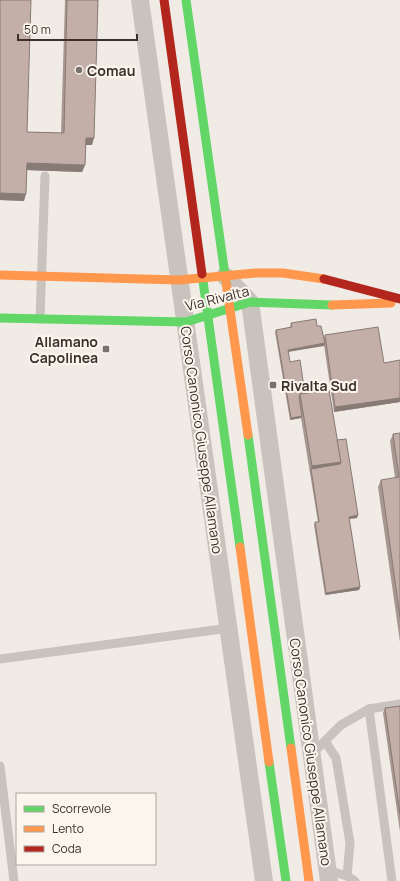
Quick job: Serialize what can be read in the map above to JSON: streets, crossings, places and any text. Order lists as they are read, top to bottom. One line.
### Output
{"streets":{"main road":["Via Rivalta","Corso Canonico Giuseppe Allamano"]},"crossings":[["Via Rivalta","Corso Canonico Giuseppe Allamano"]],"places":{"other":["Comau"],"transit":["Allamano Capolinea","Rivalta Sud"]},"legend":["Scorrevole","Lento","Coda"],"scale_bar":"50 m"}
